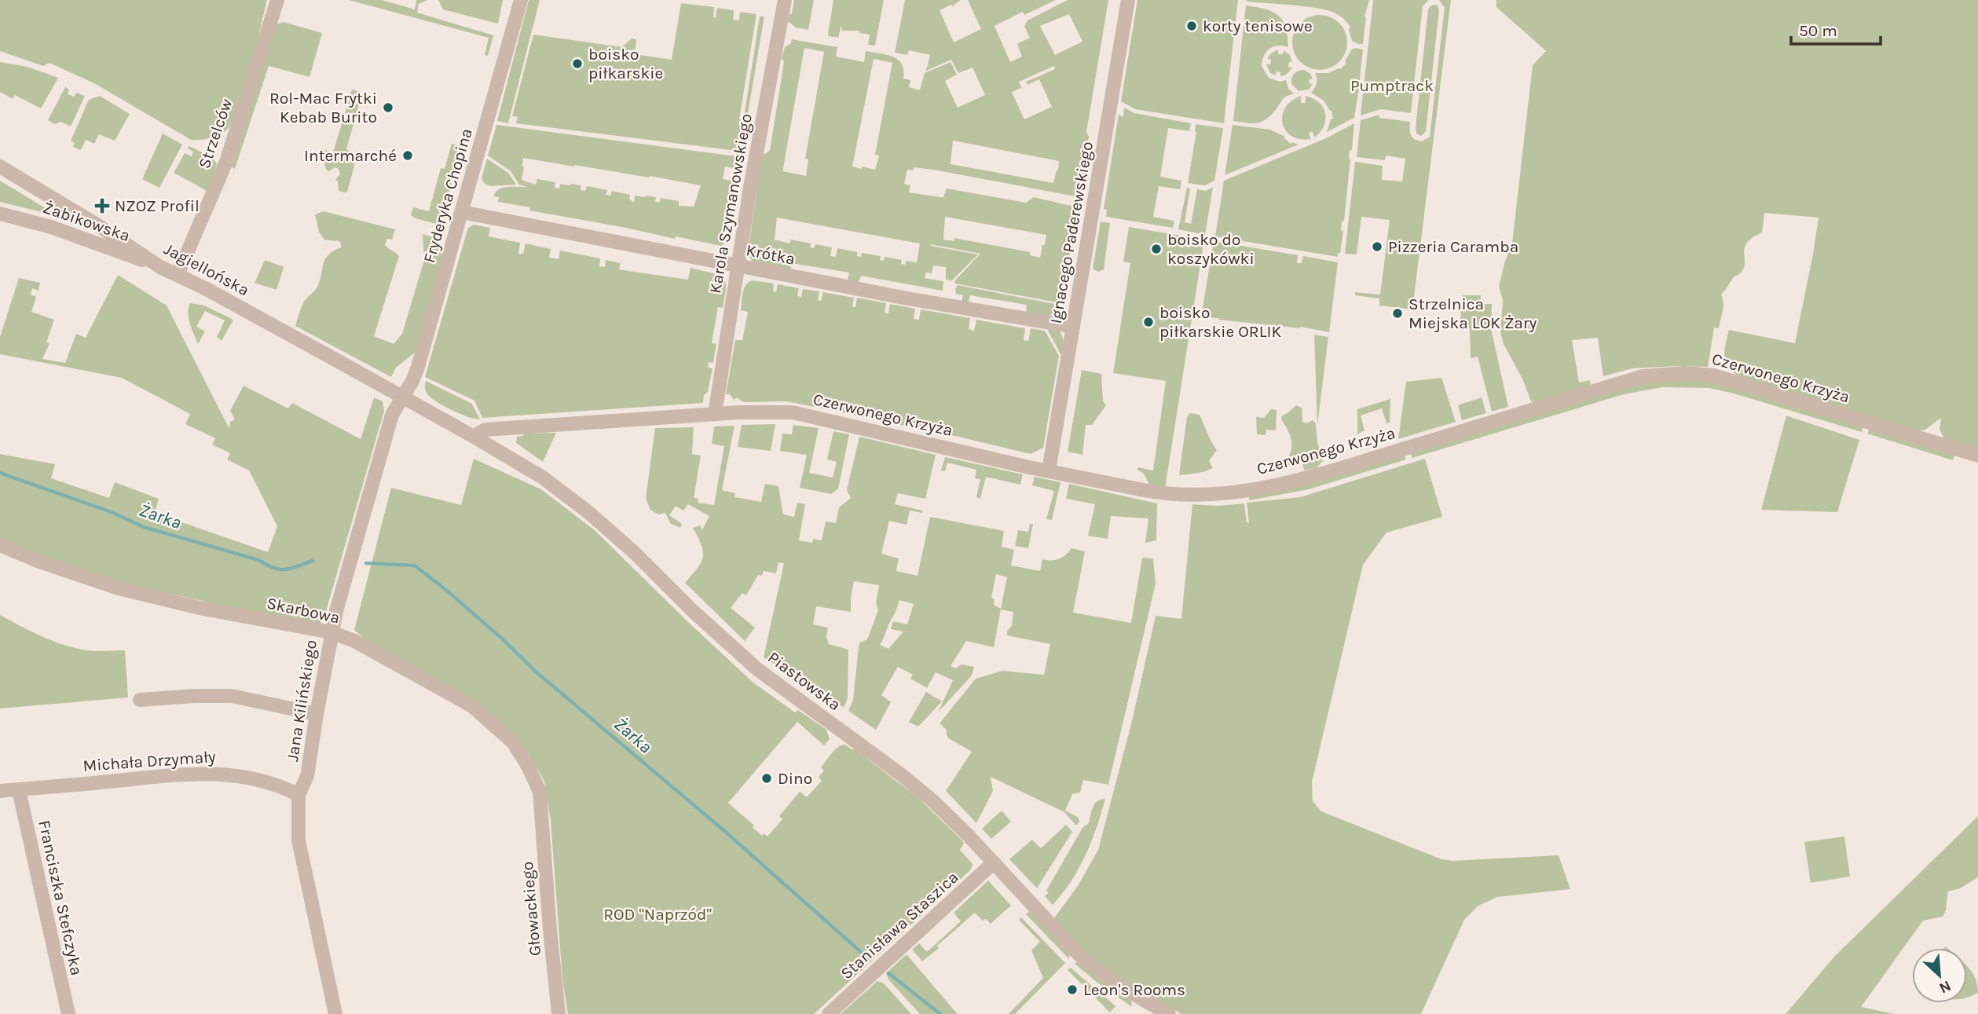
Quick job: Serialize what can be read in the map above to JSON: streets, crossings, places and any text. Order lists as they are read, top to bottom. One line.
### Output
{"streets":{"street":["Strzelców","Fryderyka Chopina","Karola Szymanowskiego","Żabikowska","Ignacego Paderewskiego","Krótka","Jagiellońska","Czerwonego Krzyża","Skarbowa","Piastowska","Jana Kilińskiego","Michała Drzymały","Franciszka Stefczyka","Głowackiego","Stanisława Staszica"]},"crossings":[["Strzelców","Jagiellońska"],["Fryderyka Chopina","Krótka"],["Fryderyka Chopina","Jagiellońska"],["Fryderyka Chopina","Piastowska"],["Fryderyka Chopina","Jana Kilińskiego"],["Karola Szymanowskiego","Krótka"],["Karola Szymanowskiego","Czerwonego Krzyża"],["Żabikowska","Jagiellońska"],["Ignacego Paderewskiego","Krótka"],["Ignacego Paderewskiego","Czerwonego Krzyża"],["Jagiellońska","Piastowska"],["Jagiellońska","Jana Kilińskiego"],["Czerwonego Krzyża","Piastowska"],["Skarbowa","Jana Kilińskiego"],["Skarbowa","Głowackiego"],["Piastowska","Jana Kilińskiego"],["Piastowska","Stanisława Staszica"],["Jana Kilińskiego","Michała Drzymały"],["Michała Drzymały","Franciszka Stefczyka"]],"water":["Żarka"],"parks":["Pumptrack","ROD \"Naprzód\""],"places":{"other":["korty tenisowe","boisko piłkarskie","Rol-Mac Frytki Kebab Burito","Intermarché","Pizzeria Caramba","boisko do koszykówki","Strzelnica Miejska LOK Żary","boisko piłkarskie ORLIK","Dino","Leon's Rooms"],"health":["NZOZ Profil"]},"scale_bar":"50 m","north":"bottom right"}
